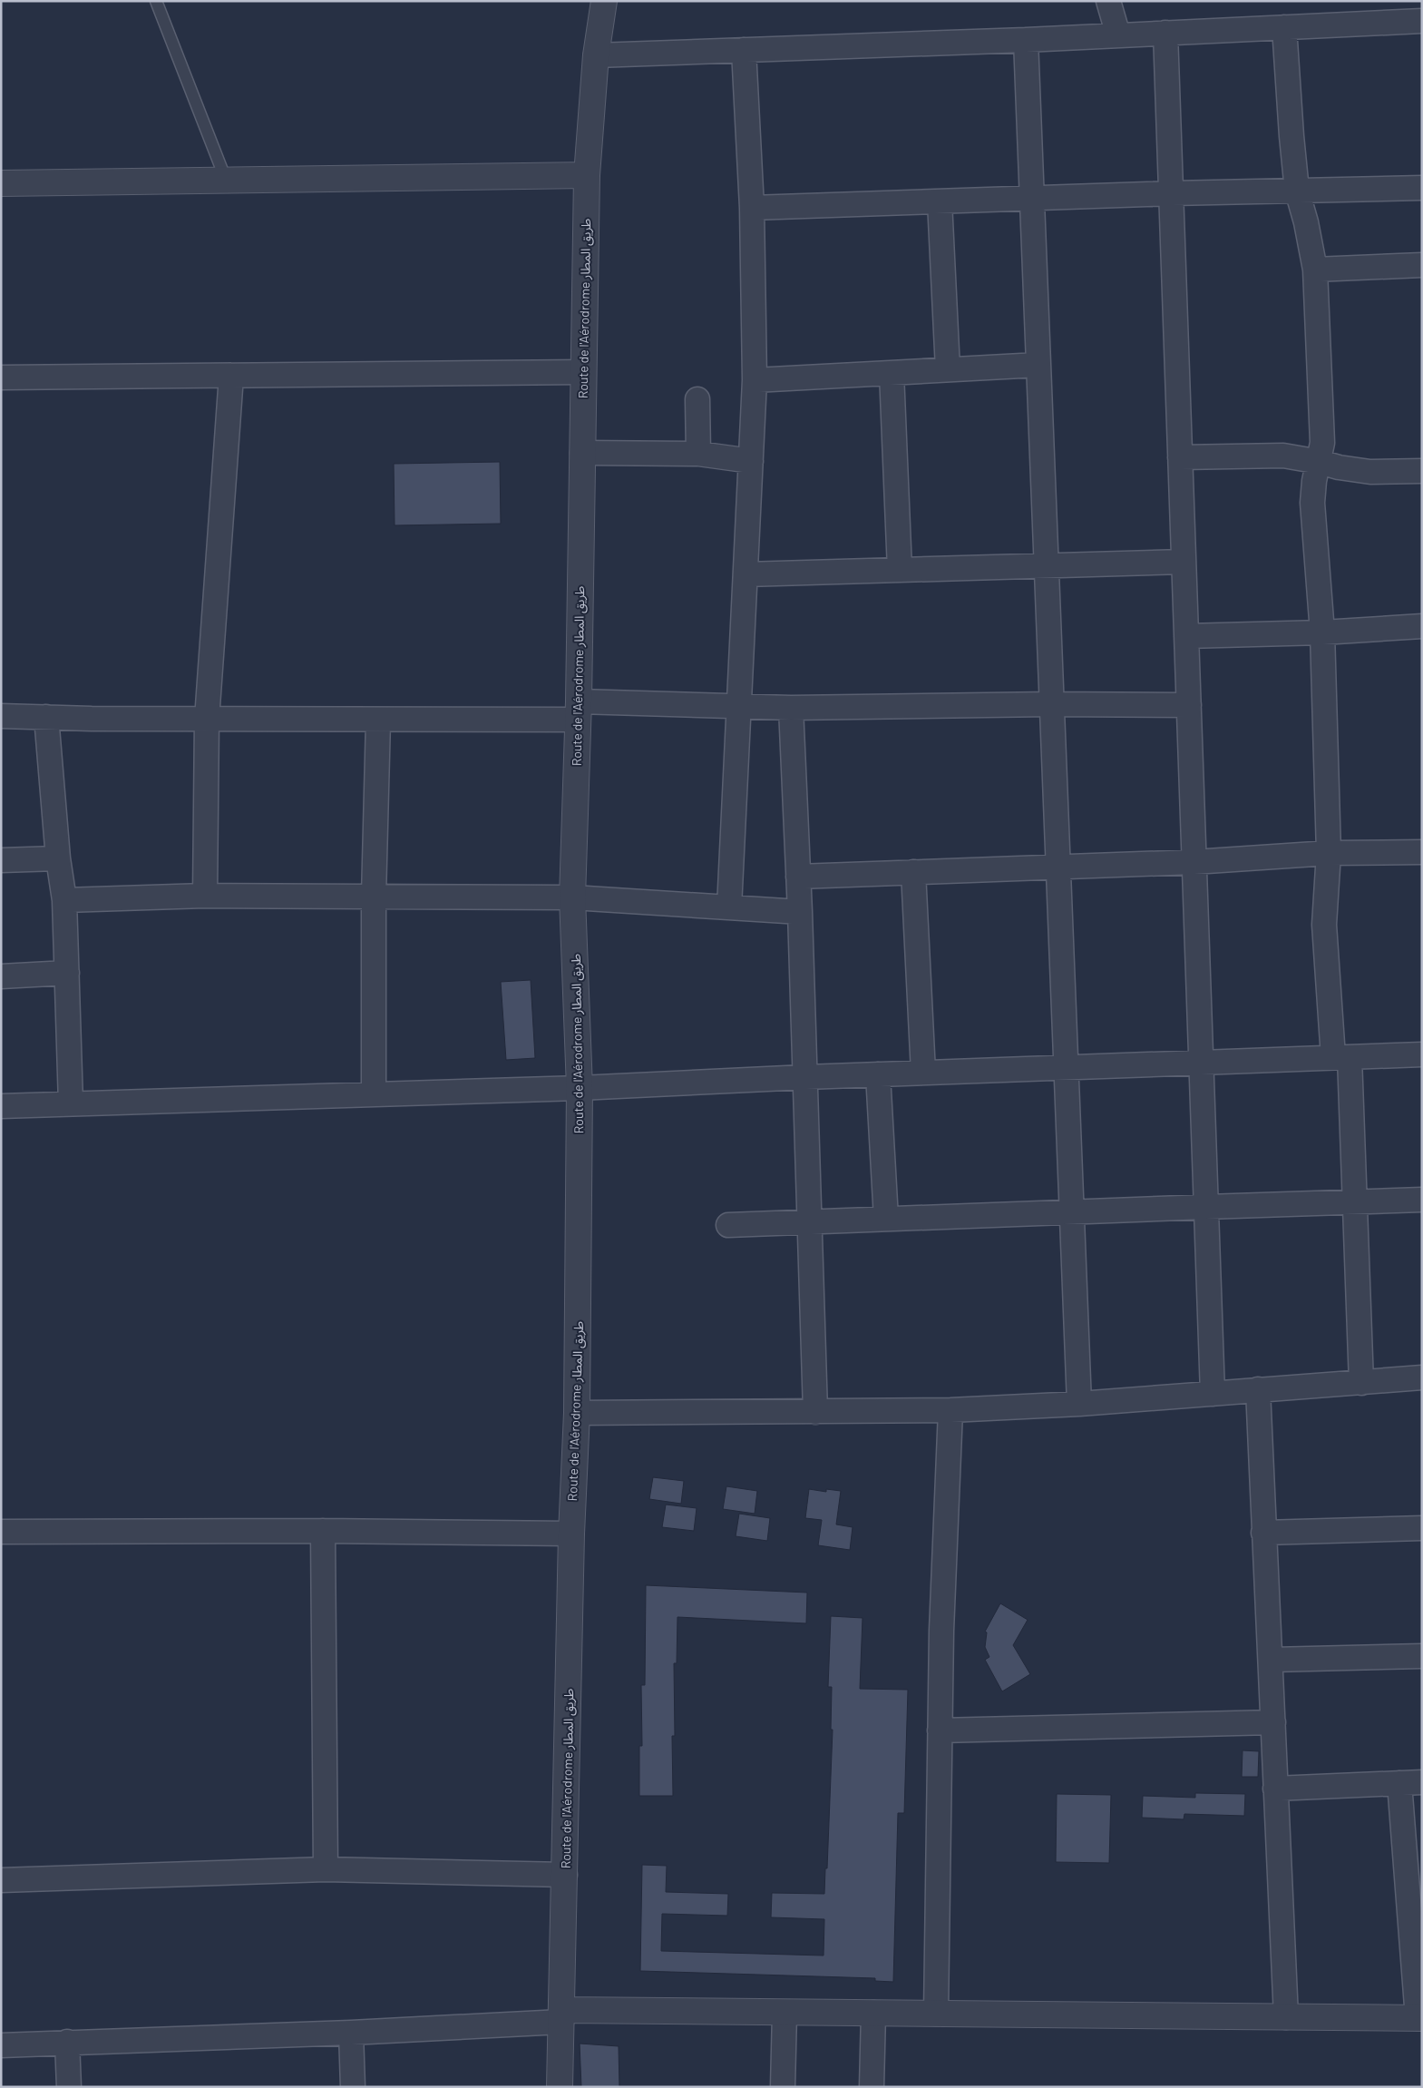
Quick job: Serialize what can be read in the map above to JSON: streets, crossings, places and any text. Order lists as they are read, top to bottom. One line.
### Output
{"streets":{"street":["Route de l'Aérodrome طريق المطار"]}}
